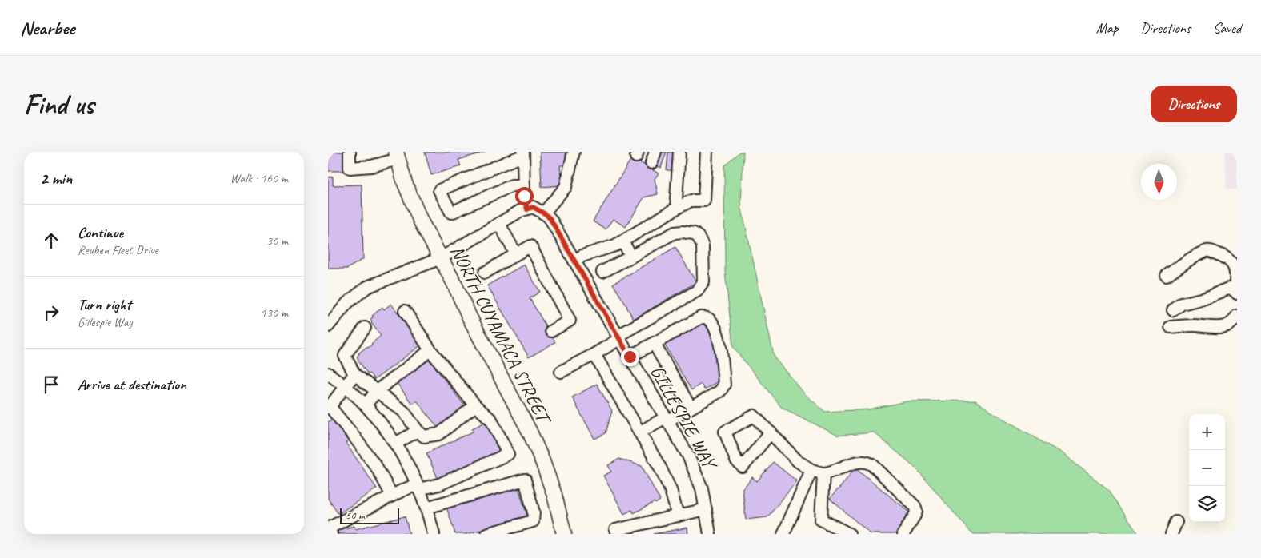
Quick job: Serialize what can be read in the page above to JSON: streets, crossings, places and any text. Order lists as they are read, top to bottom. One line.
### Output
{"streets":{"main road":["NORTH CUYAMACA STREET"],"street":["GILLESPIE WAY"]},"scale_bar":"50 m","north":"bottom","page":{"header":"Nearbee","nav":["Map","Directions","Saved"],"buttons":"Directions","title":"Find us","heading":["2 min","Walk · 160 m"],"list":[["Continue","Reuben Fleet Drive","30 m"],["Turn right","Gillespie Way","130 m"],"Arrive at destination"],"map_buttons":["+","−"],"scale":"50 m"}}
